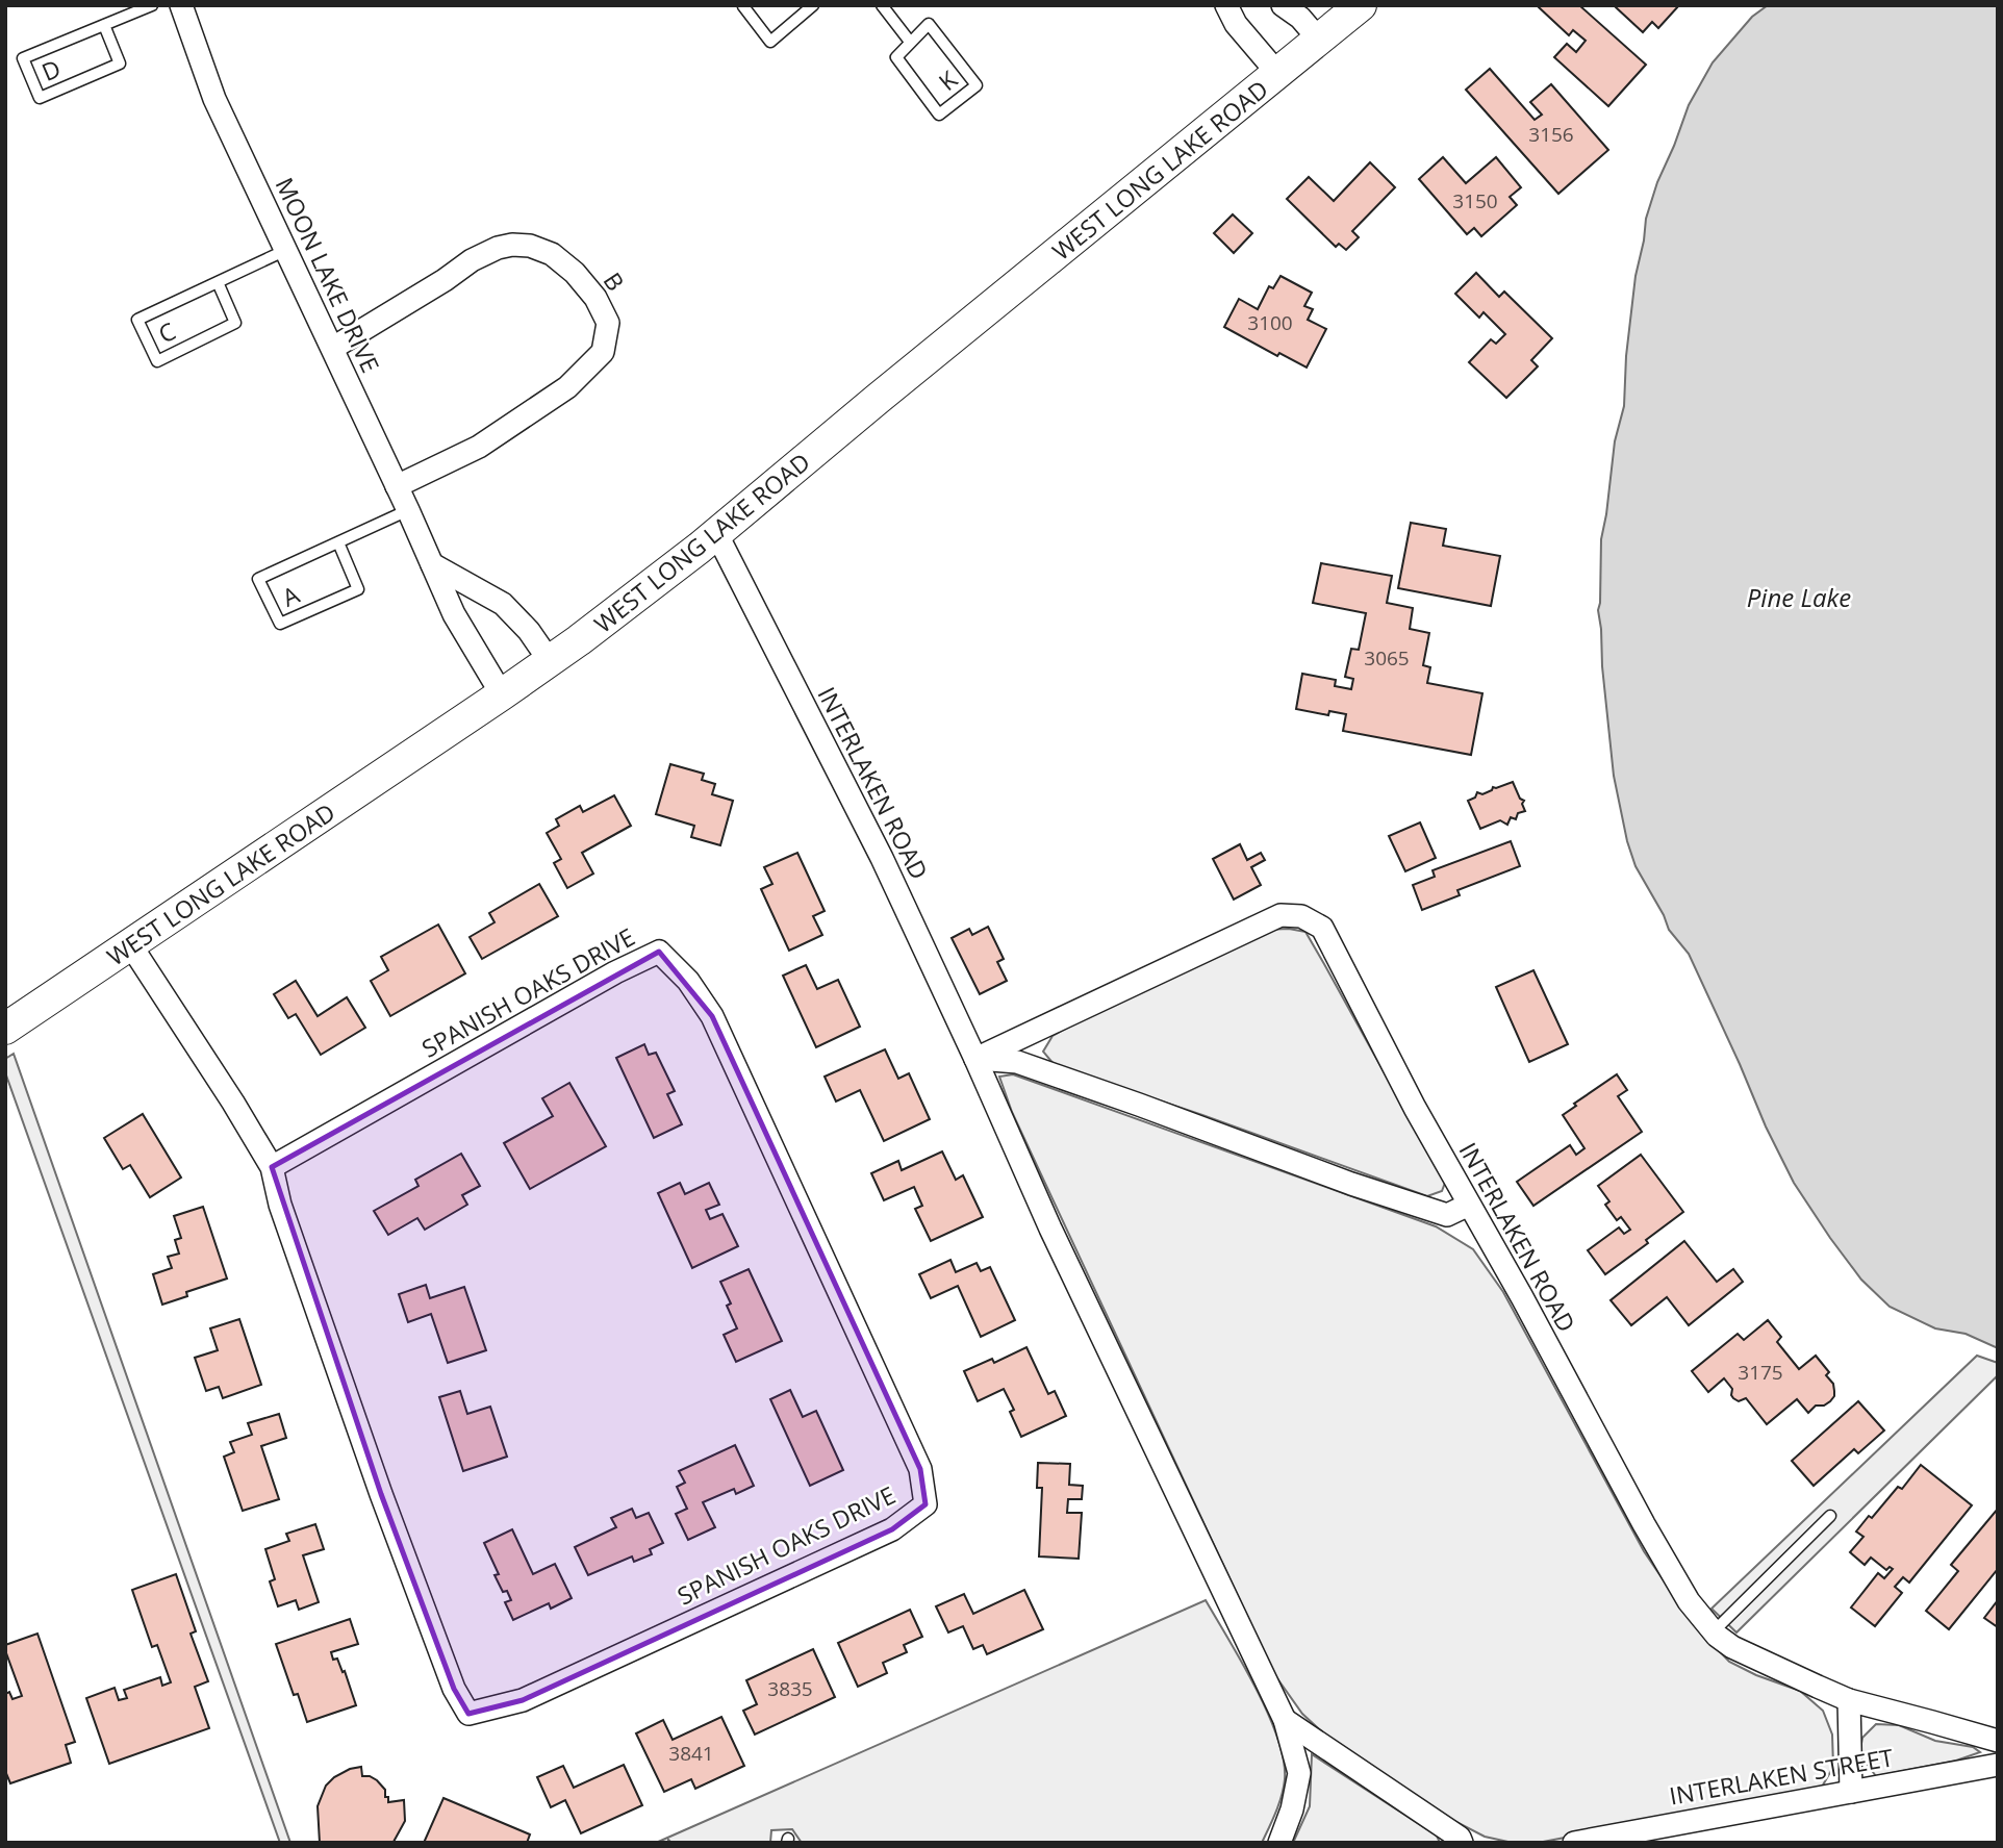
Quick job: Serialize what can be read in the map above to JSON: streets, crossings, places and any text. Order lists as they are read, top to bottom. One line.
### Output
{"streets":{"main road":["WEST LONG LAKE ROAD"],"street":["MOON LAKE DRIVE","B","INTERLAKEN ROAD","SPANISH OAKS DRIVE","INTERLAKEN STREET"],"lane":["D","K","C","A"]},"crossings":[["WEST LONG LAKE ROAD","MOON LAKE DRIVE"],["WEST LONG LAKE ROAD","INTERLAKEN ROAD"],["WEST LONG LAKE ROAD","SPANISH OAKS DRIVE"],["MOON LAKE DRIVE","B"],["MOON LAKE DRIVE","C"],["MOON LAKE DRIVE","A"]],"water":["Pine Lake"],"house_numbers":["3156","3150","3100","3065","3175","3835","3841"]}
